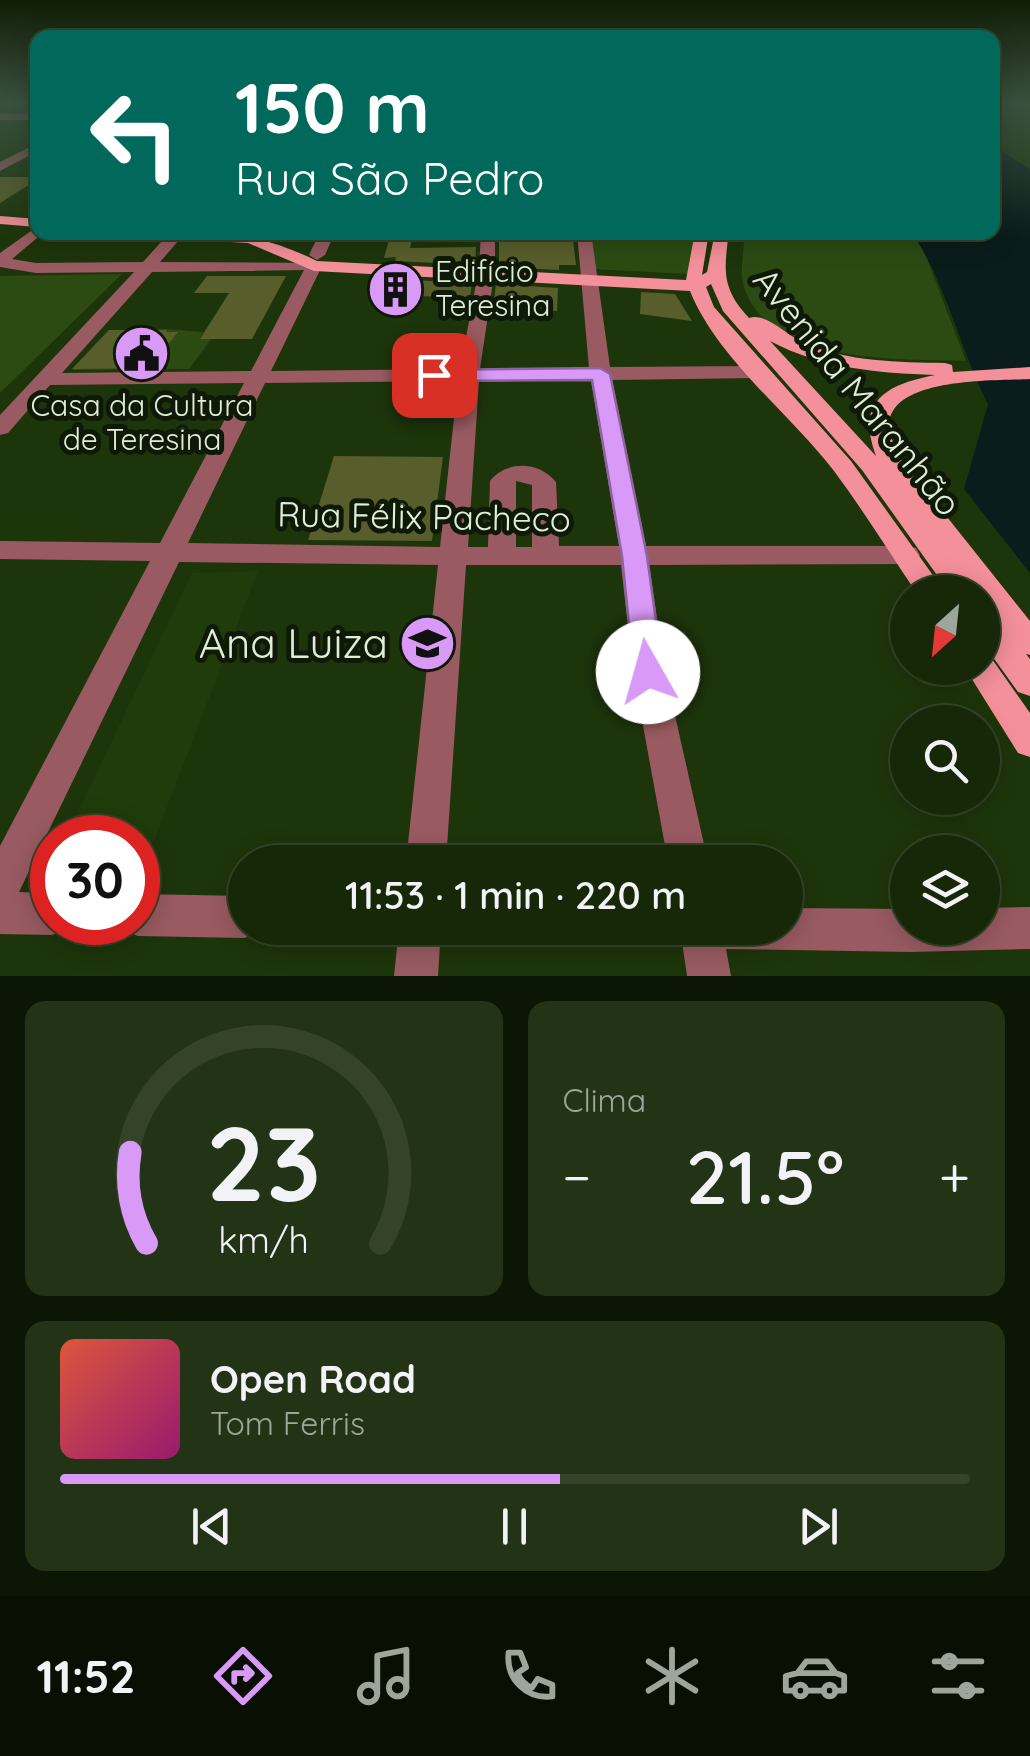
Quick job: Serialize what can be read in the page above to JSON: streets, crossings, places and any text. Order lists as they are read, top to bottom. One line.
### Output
{"streets":{"main road":["Avenida Maranhão"],"street":["Rua Félix Pacheco"]},"crossings":[["Avenida Maranhão","Rua Félix Pacheco"]],"places":{"building":["Edifício Teresina"],"public building":["Casa da Cultura de Teresina"],"school or university":["Ana Luiza"]},"north":"bottom left","page":{"turn":["150 m","Rua São Pedro"],"limit":"30","trip":"11:53 · 1 min · 220 m","tile":"Clima","heat":["−","21.5°","+"],"song":["Open Road","Tom Ferris"],"tabs":"11:52","gauge":["23","km/h"]}}
